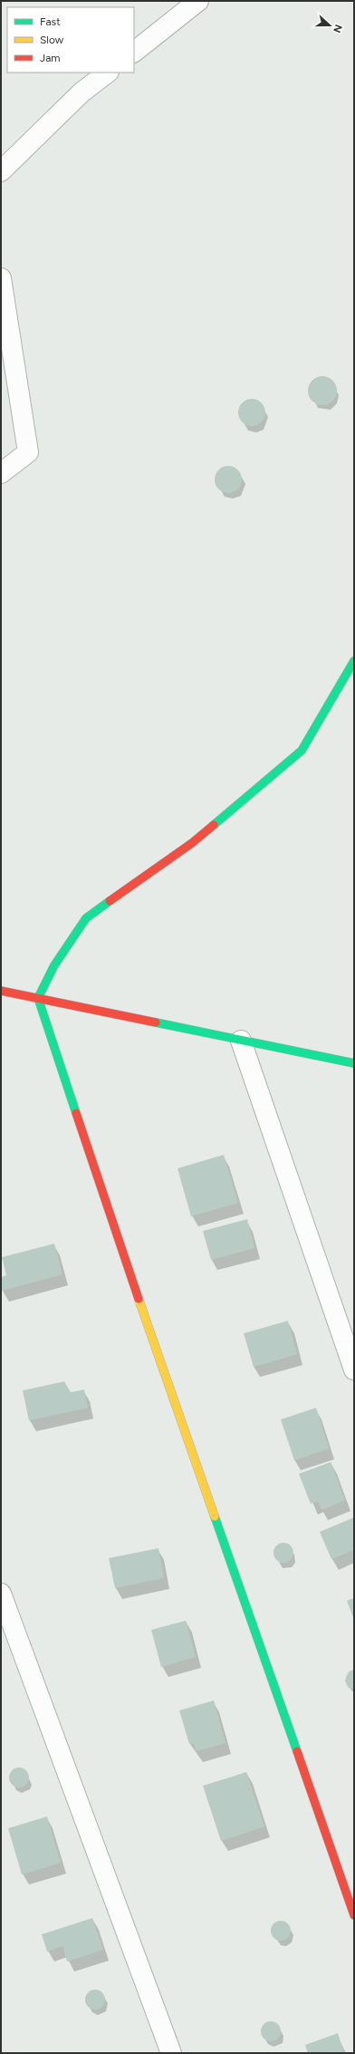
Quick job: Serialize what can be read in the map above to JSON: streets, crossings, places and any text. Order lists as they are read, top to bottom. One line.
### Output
{"legend":["Fast","Slow","Jam"],"north":"right"}
